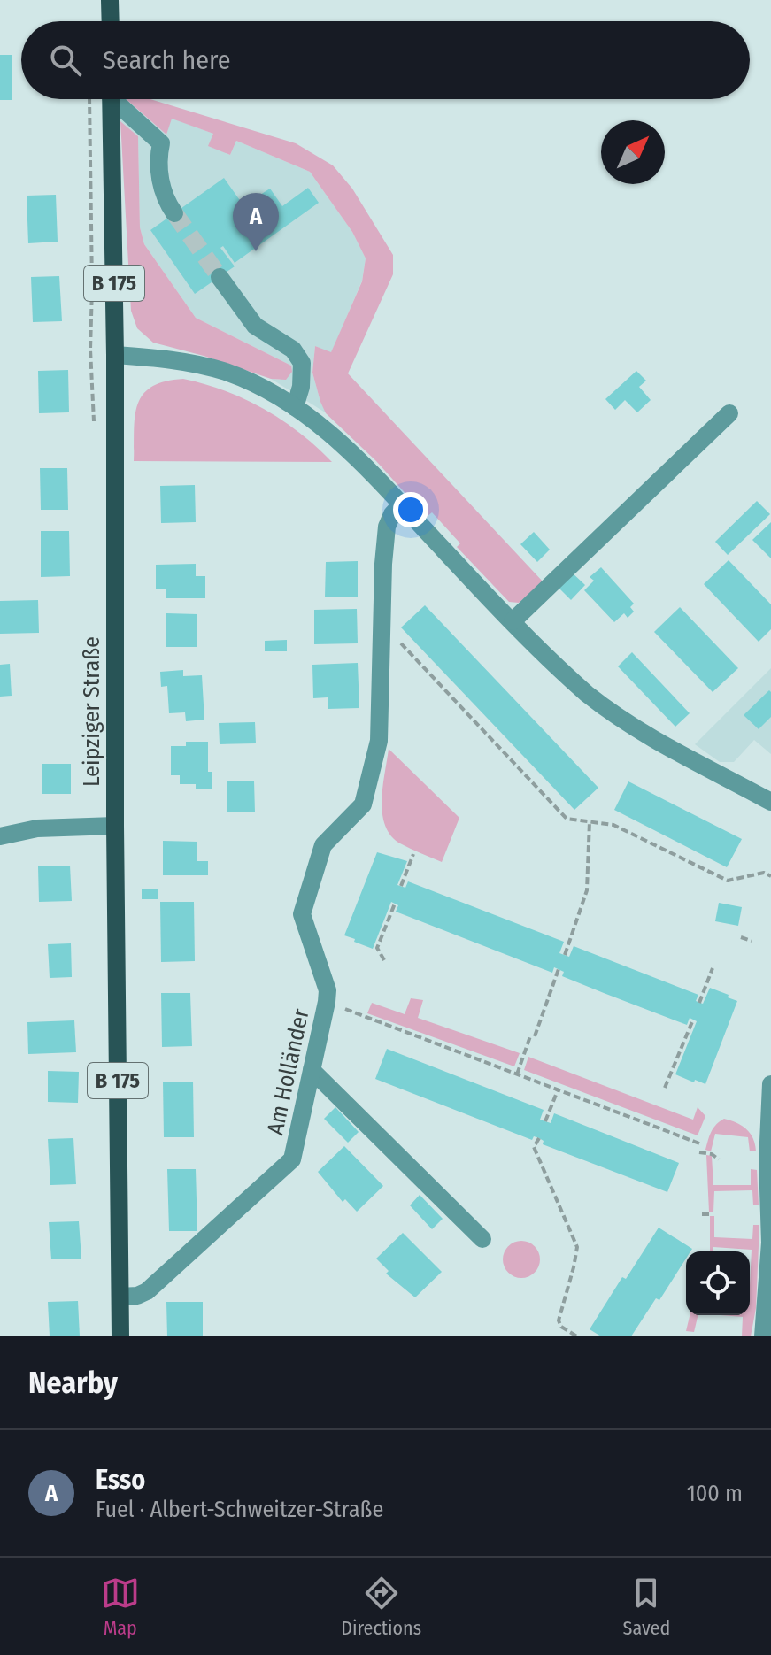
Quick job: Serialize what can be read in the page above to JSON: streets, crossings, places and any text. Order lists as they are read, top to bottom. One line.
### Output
{"streets":{"main road":["B 175","Leipziger Straße"],"street":["Am Holländer"]},"crossings":[["Leipziger Straße","Am Holländer"]],"north":"top right","page":{"search":"Search here","pins":"A","heading":"Nearby","list":[{"mark":"A","name":"Esso","note":"Fuel · Albert-Schweitzer-Straße","value":"100 m"}],"nav":["Map","Directions","Saved"]}}
